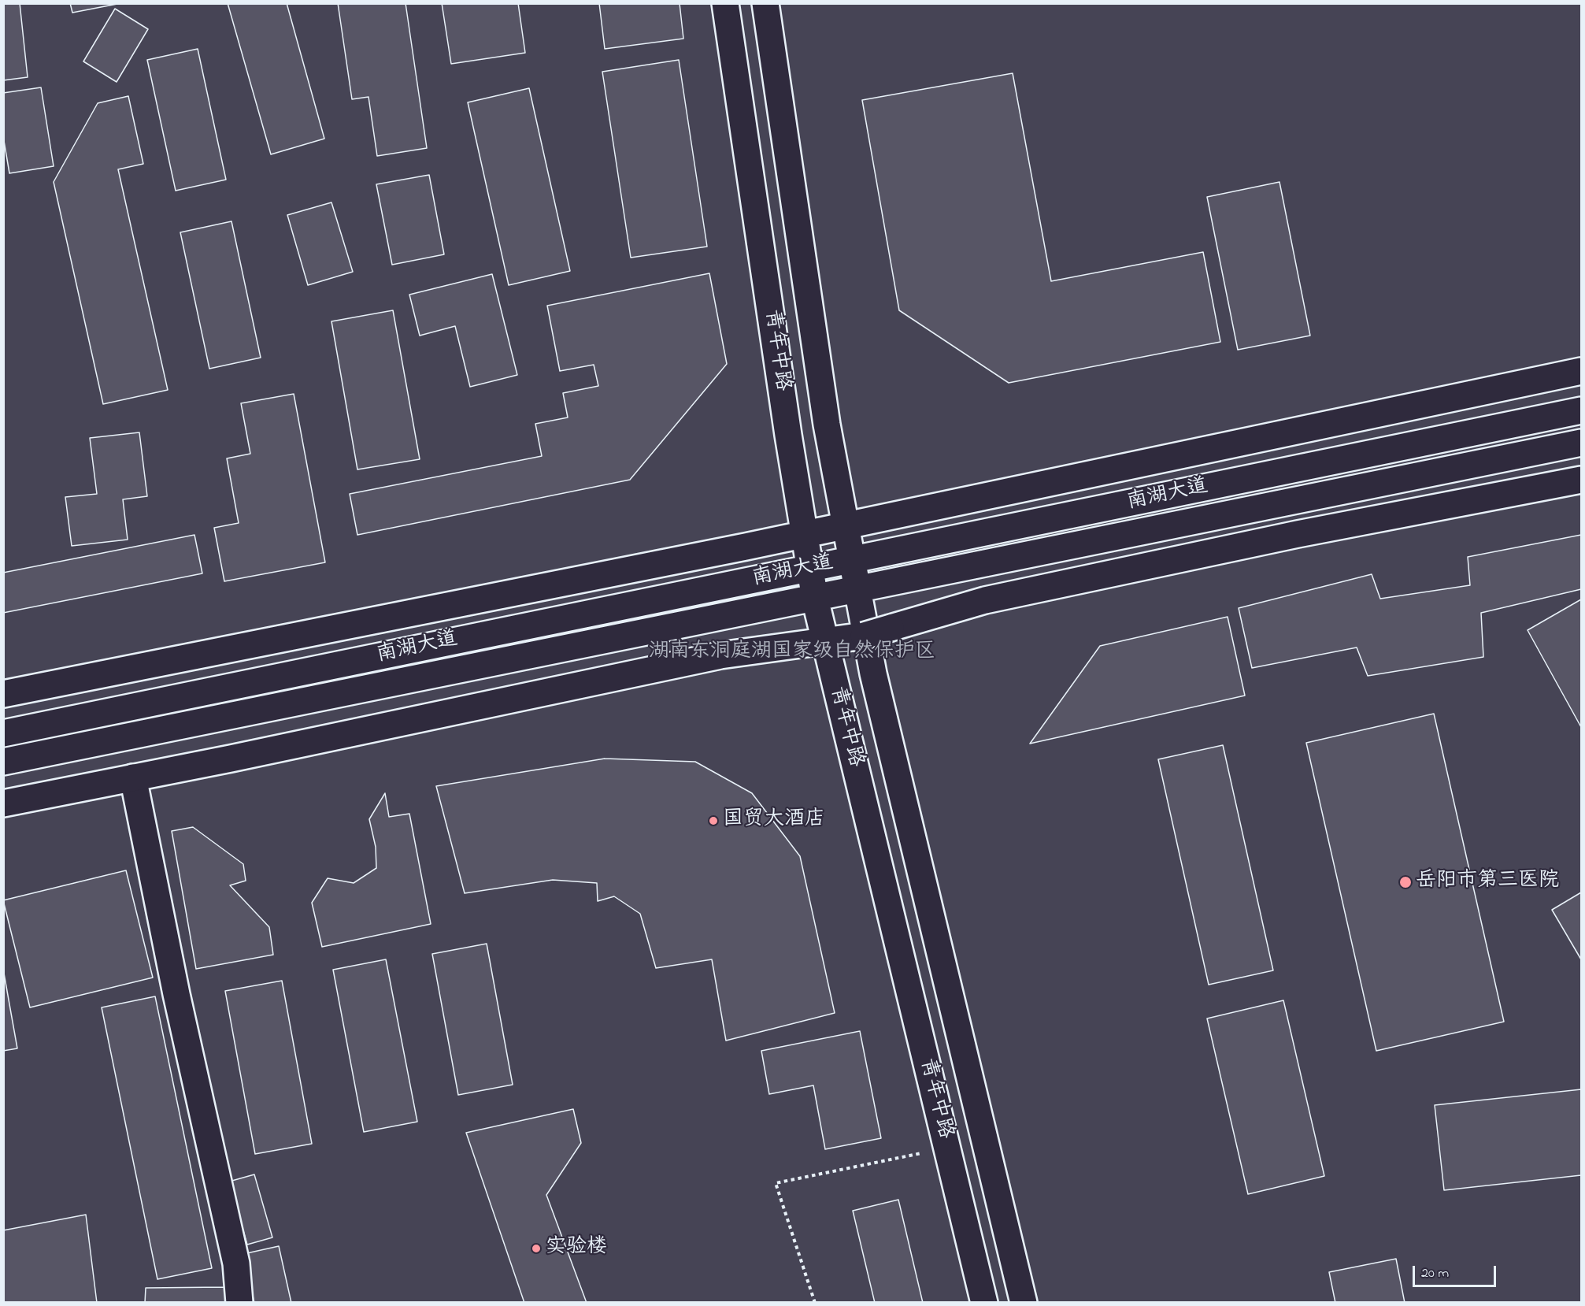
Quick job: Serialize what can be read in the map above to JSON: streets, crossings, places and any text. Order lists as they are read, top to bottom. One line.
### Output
{"streets":{"main road":["青年中路","南湖大道"]},"crossings":[["青年中路","南湖大道"]],"parks":["湖南东洞庭湖国家级自然保护区"],"places":["国贸大酒店","岳阳市第三医院","实验楼"],"scale_bar":"20 m"}
